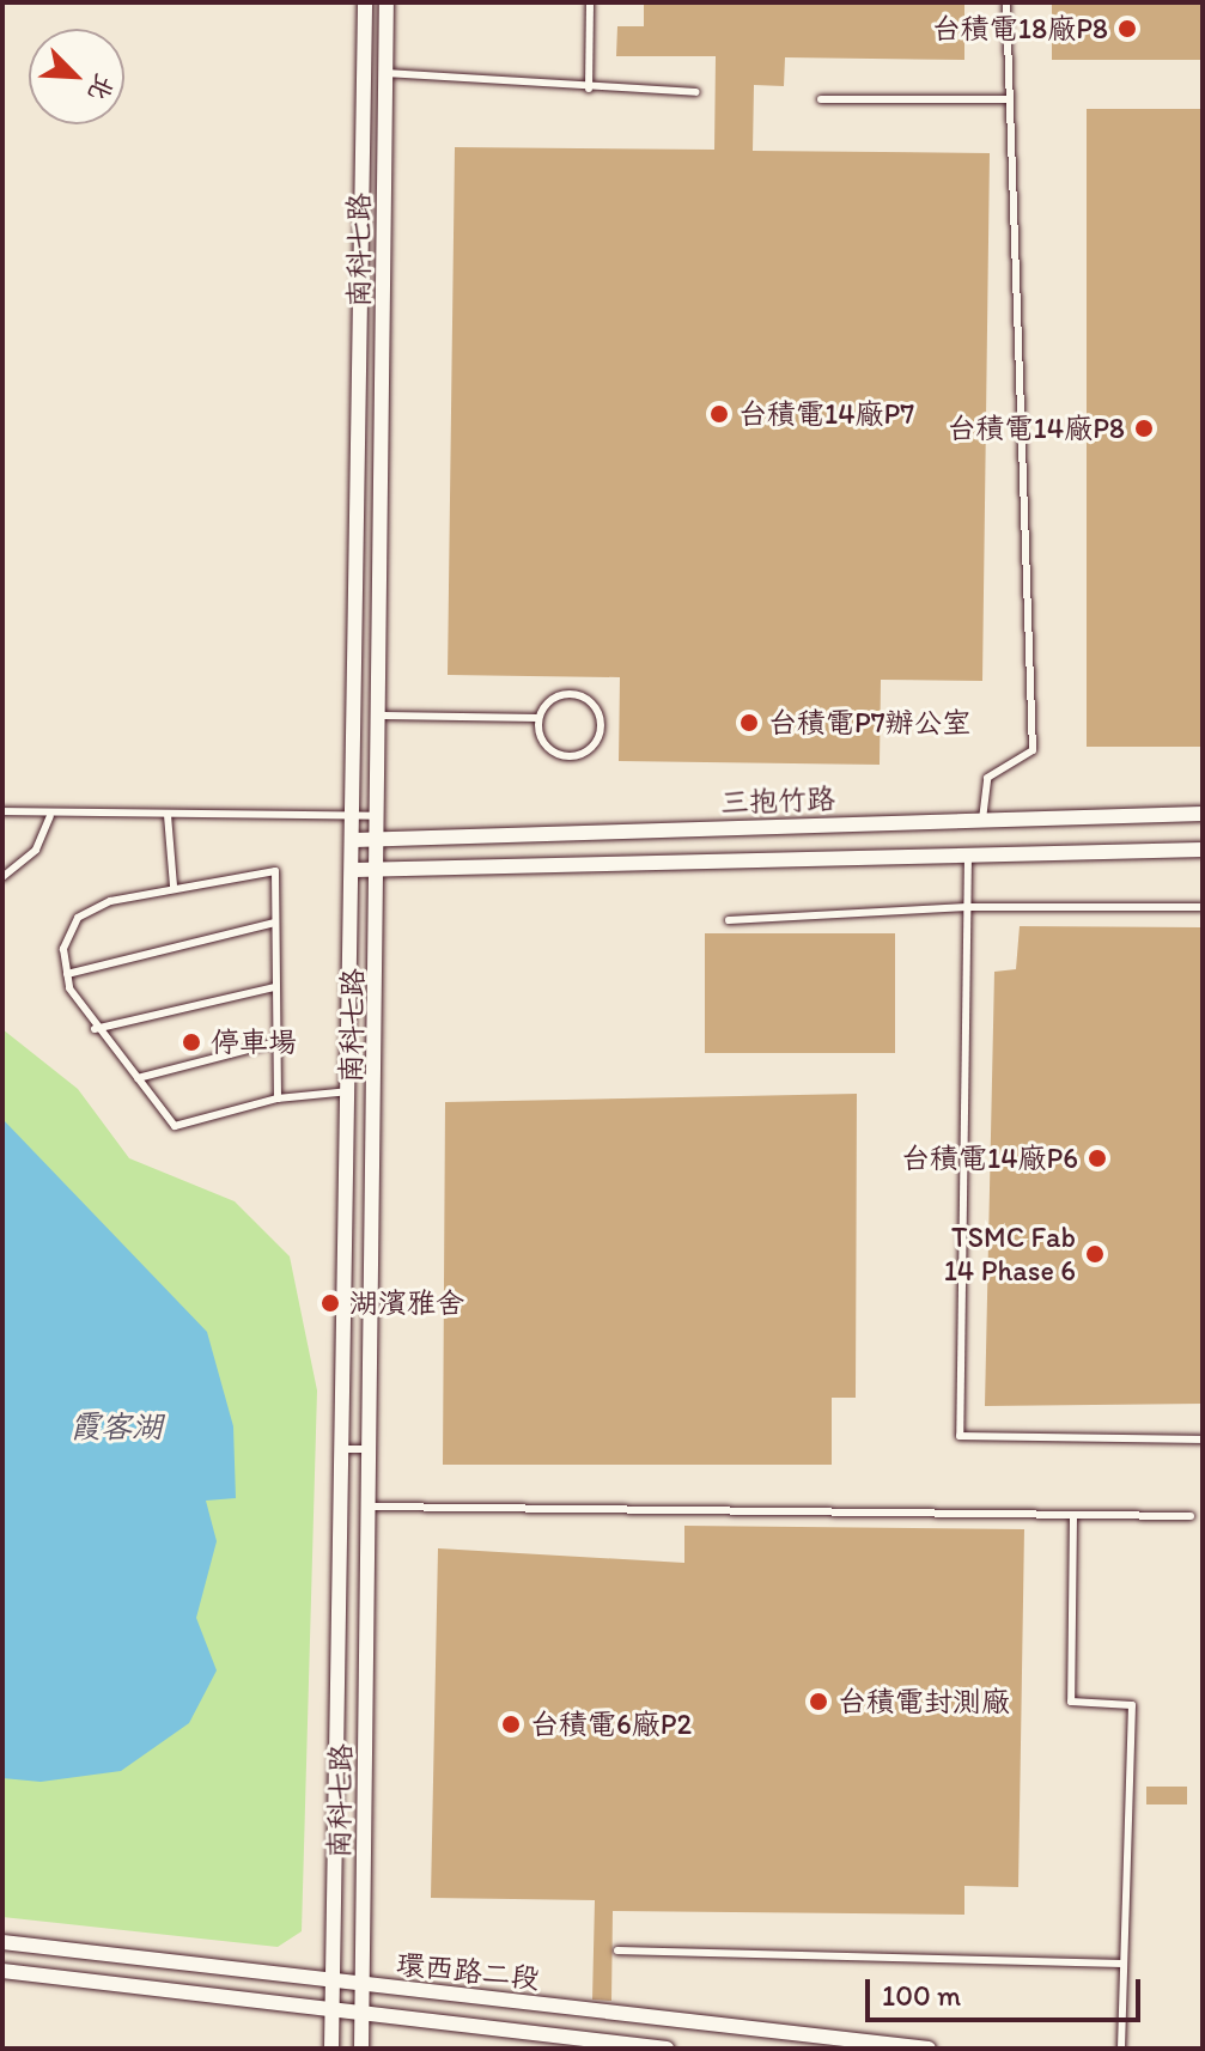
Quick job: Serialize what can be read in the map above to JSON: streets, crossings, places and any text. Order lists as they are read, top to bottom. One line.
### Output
{"streets":{"street":["南科七路","三抱竹路","環西路二段"]},"crossings":[["南科七路","三抱竹路"],["南科七路","環西路二段"]],"water":["霞客湖"],"places":["台積電18廠P8","台積電14廠P7","台積電14廠P8","台積電P7辦公室","停車場","台積電14廠P6","TSMC Fab 14 Phase 6","湖濱雅舍","台積電封測廠","台積電6廠P2"],"scale_bar":"100 m","north":"bottom right"}
